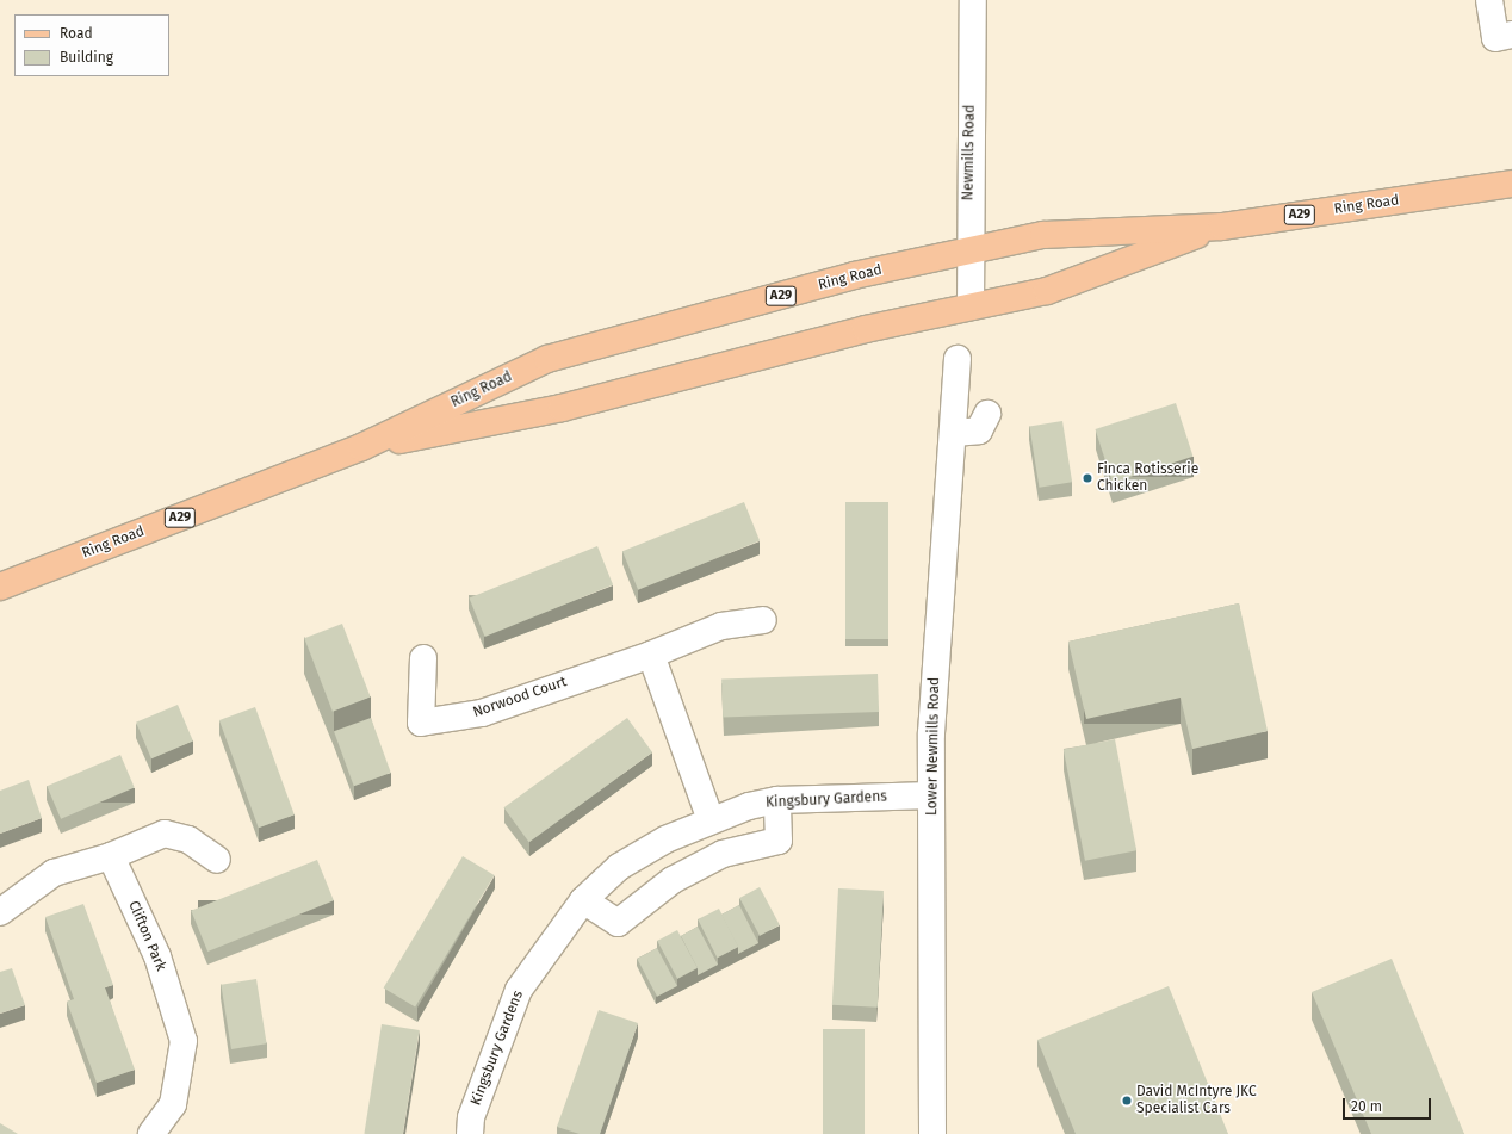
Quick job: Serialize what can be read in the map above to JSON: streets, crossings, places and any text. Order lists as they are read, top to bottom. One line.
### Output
{"streets":{"main road":["Ring Road","A29"],"street":["Newmills Road","Norwood Court","Lower Newmills Road","Kingsbury Gardens","Clifton Park"]},"crossings":[["Newmills Road","Ring Road"],["Lower Newmills Road","Kingsbury Gardens"]],"places":["Finca Rotisserie Chicken","David McIntyre JKC Specialist Cars"],"legend":["Road","Building"],"scale_bar":"20 m"}
